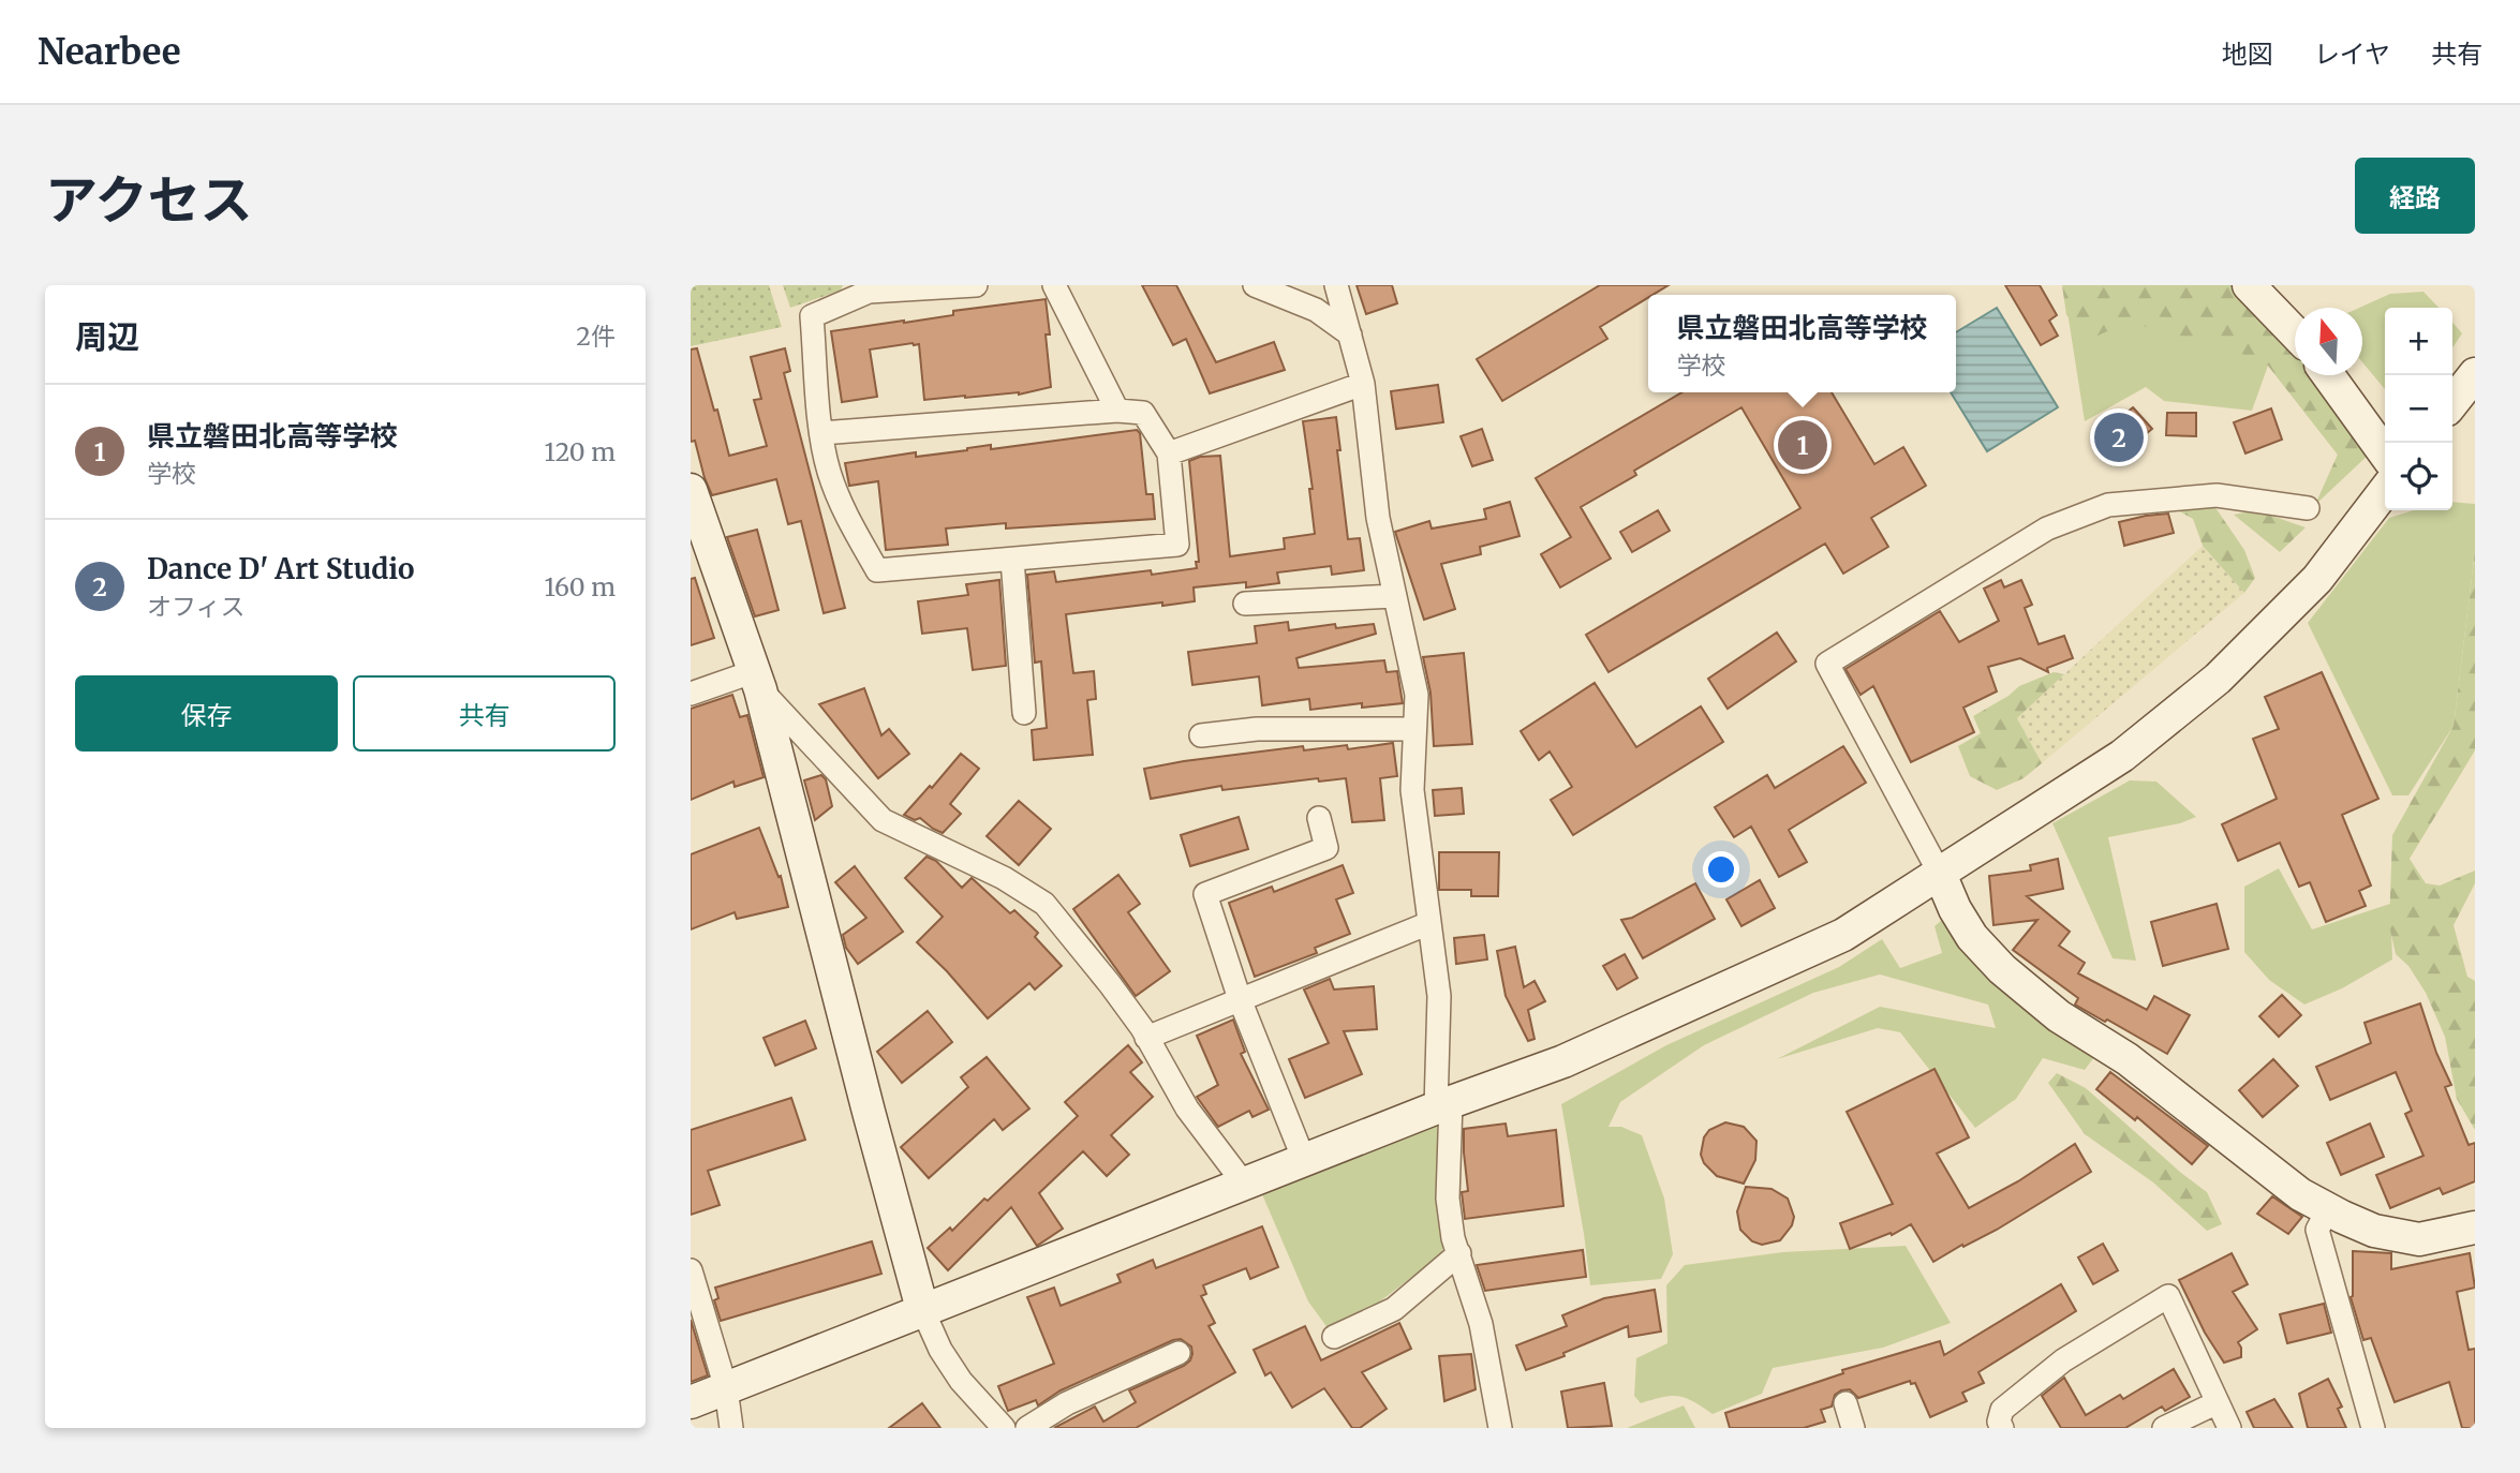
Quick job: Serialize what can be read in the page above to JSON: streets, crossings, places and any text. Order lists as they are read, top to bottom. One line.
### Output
{"north":"top","page":{"header":"Nearbee","nav":["地図","レイヤ","共有"],"title":"アクセス","buttons":["経路",["保存","共有"]],"heading":["周辺","2件"],"popup":["県立磐田北高等学校","学校"],"map_buttons":["+","−"],"list":[{"mark":"1","name":"県立磐田北高等学校","note":"学校","value":"120 m"},{"mark":"2","name":"Dance D' Art Studio","note":"オフィス","value":"160 m"}],"pins":["2","1"]}}
